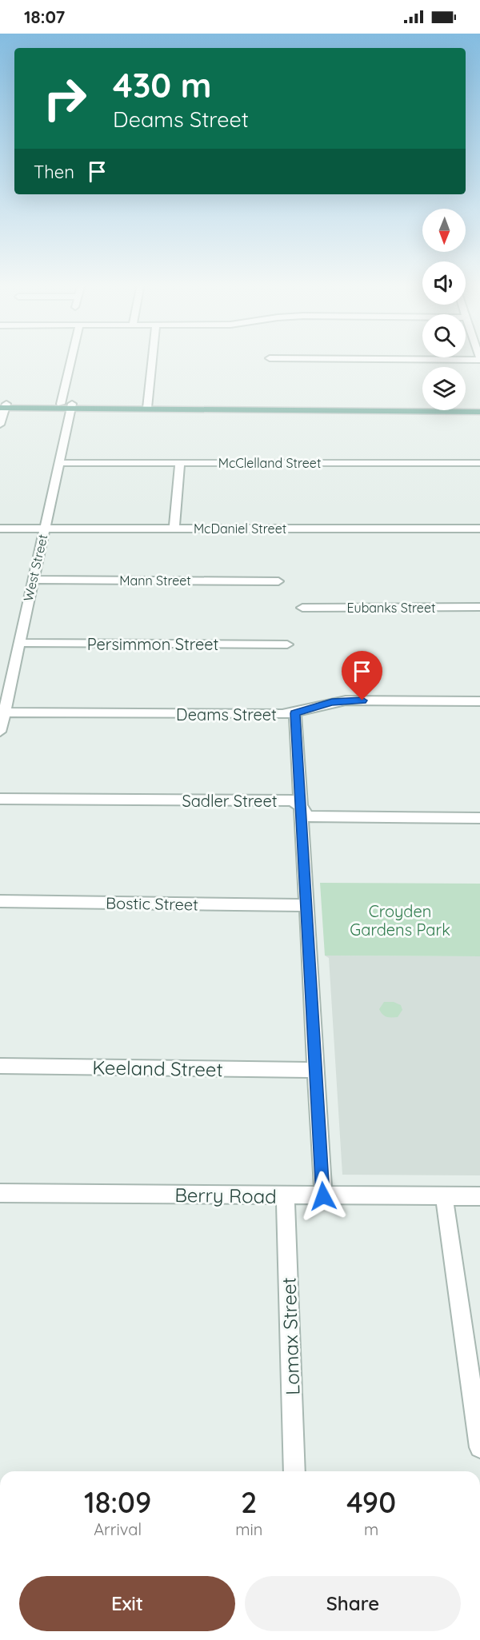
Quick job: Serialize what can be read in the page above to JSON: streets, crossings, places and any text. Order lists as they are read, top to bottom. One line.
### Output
{"streets":{"street":["McClelland Street","McDaniel Street","West Street","Mann Street","Eubanks Street","Persimmon Street","Deams Street","Sadler Street","Bostic Street","Keeland Street","Berry Road","Lomax Street"]},"crossings":[["McClelland Street","West Street"],["McDaniel Street","West Street"],["West Street","Mann Street"],["West Street","Persimmon Street"],["West Street","Deams Street"],["Berry Road","Lomax Street"]],"parks":["Croyden Gardens Park"],"north":"bottom","page":{"status":"18:07","turn":["430 m","Deams Street"],"then":"Then","eta":["18:09","Arrival","2","min","490","m"],"buttons":["Exit","Share"]}}
